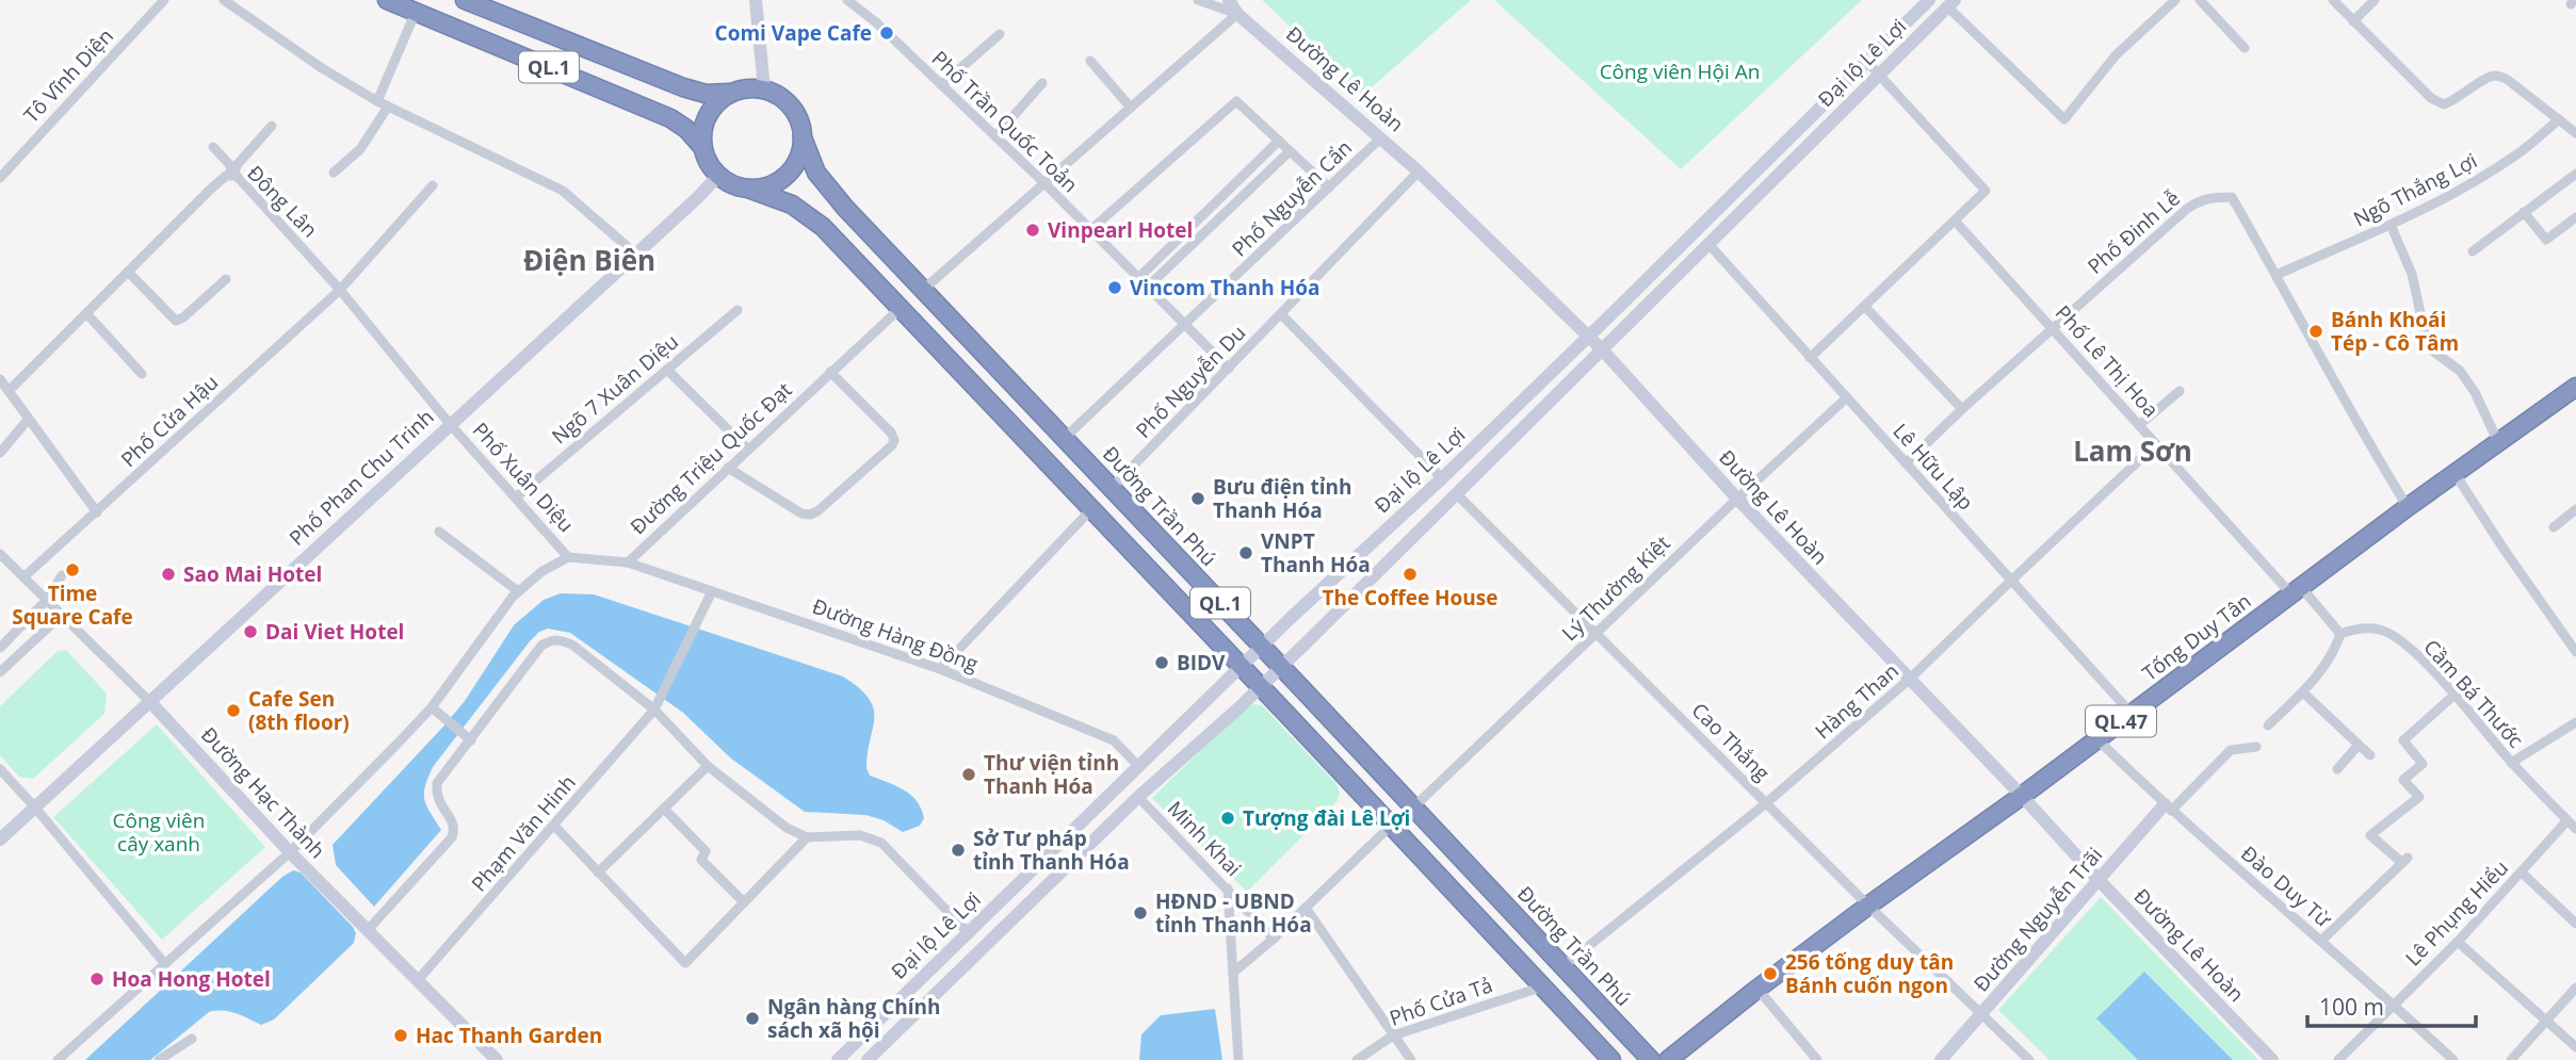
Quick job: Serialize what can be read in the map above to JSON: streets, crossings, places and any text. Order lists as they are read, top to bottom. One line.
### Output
{"streets":{"highway":["QL.1","Đường Trần Phú","Tống Duy Tân","QL.47"],"street":["Đại lộ Lê Lợi","Tô Vĩnh Diện","Đường Lê Hoàn","Phố Trần Quốc Toản","Ngõ Thắng Lợi","Phố Nguyễn Cẩn","Đông Lân","Phố Đinh Lễ","Phố Lê Thị Hoa","Phố Nguyễn Du","Ngõ 7 Xuân Diệu","Phố Cửa Hậu","Đường Triệu Quốc Đạt","Lê Hữu Lập","Phố Phan Chu Trinh","Phố Xuân Diệu","Lý Thường Kiệt","Đường Hàng Đồng","Cầm Bá Thước","Hàng Than","Cao Thắng","Đường Hạc Thành","Phạm Văn Hinh","Minh Khai","Đào Duy Từ","Lê Phụng Hiểu","Đường Nguyễn Trãi","Phố Cửa Tả"]},"crossings":[["Đại lộ Lê Lợi","QL.1"],["Đại lộ Lê Lợi","Đường Lê Hoàn"],["Đại lộ Lê Lợi","Lê Hữu Lập"],["Đại lộ Lê Lợi","Đường Trần Phú"],["Đại lộ Lê Lợi","Đường Hàng Đồng"],["Đại lộ Lê Lợi","Cao Thắng"],["Đại lộ Lê Lợi","Minh Khai"],["QL.1","Đường Triệu Quốc Đạt"],["QL.1","Phố Phan Chu Trinh"],["QL.1","Đường Trần Phú"],["QL.1","Phố Cửa Tả"],["Đường Lê Hoàn","Phố Nguyễn Cẩn"],["Đường Lê Hoàn","Phố Nguyễn Du"],["Đường Lê Hoàn","Lý Thường Kiệt"],["Đường Lê Hoàn","Tống Duy Tân"],["Đường Lê Hoàn","Hàng Than"],["Đường Lê Hoàn","Đường Nguyễn Trãi"],["Phố Trần Quốc Toản","Phố Nguyễn Cẩn"],["Phố Trần Quốc Toản","Phố Nguyễn Du"],["Ngõ Thắng Lợi","Phố Đinh Lễ"],["Phố Nguyễn Cẩn","Đường Trần Phú"],["Đông Lân","Phố Cửa Hậu"],["Đông Lân","Phố Phan Chu Trinh"],["Đông Lân","Phố Xuân Diệu"],["Phố Đinh Lễ","Phố Lê Thị Hoa"],["Phố Đinh Lễ","Lê Hữu Lập"],["Phố Đinh Lễ","Tống Duy Tân"],["Phố Lê Thị Hoa","Tống Duy Tân"],["Phố Lê Thị Hoa","Hàng Than"],["Phố Nguyễn Du","Đường Trần Phú"],["Ngõ 7 Xuân Diệu","Phố Xuân Diệu"],["Phố Cửa Hậu","Đường Hạc Thành"],["Đường Triệu Quốc Đạt","Phố Xuân Diệu"],["Đường Triệu Quốc Đạt","Đường Hàng Đồng"],["Lê Hữu Lập","Lý Thường Kiệt"],["Lê Hữu Lập","Tống Duy Tân"],["Lê Hữu Lập","Hàng Than"],["Phố Phan Chu Trinh","Phố Xuân Diệu"],["Phố Phan Chu Trinh","Đường Trần Phú"],["Phố Phan Chu Trinh","Đường Hạc Thành"],["Đường Trần Phú","Lý Thường Kiệt"],["Đường Trần Phú","Hàng Than"],["Lý Thường Kiệt","Cao Thắng"],["Đường Hàng Đồng","Phạm Văn Hinh"],["Tống Duy Tân","Cao Thắng"],["Tống Duy Tân","Đào Duy Từ"],["Cầm Bá Thước","Lê Phụng Hiểu"],["Hàng Than","Cao Thắng"],["Cao Thắng","Đường Nguyễn Trãi"],["Đường Hạc Thành","Phạm Văn Hinh"],["Đào Duy Từ","Lê Phụng Hiểu"],["Đào Duy Từ","Đường Nguyễn Trãi"]],"districts":["Điện Biên","Lam Sơn"],"parks":["Công viên Hội An","Công viên cây xanh"],"places":["Comi Vape Cafe","Vinpearl Hotel","Vincom Thanh Hóa","Bánh Khoái Tép - Cô Tâm","Bưu điện tỉnh Thanh Hóa","VNPT Thanh Hóa","Time Square Cafe","Sao Mai Hotel","The Coffee House","Dai Viet Hotel","BIDV","Cafe Sen (8th floor)","Thư viện tỉnh Thanh Hóa","Tượng đài Lê Lợi","Sở Tư pháp tỉnh Thanh Hóa","HĐND - UBND tỉnh Thanh Hóa","256 tống duy tân Bánh cuốn ngon","Hoa Hong Hotel","Ngân hàng Chính sách xã hội","Hac Thanh Garden"],"scale_bar":"100 m"}
